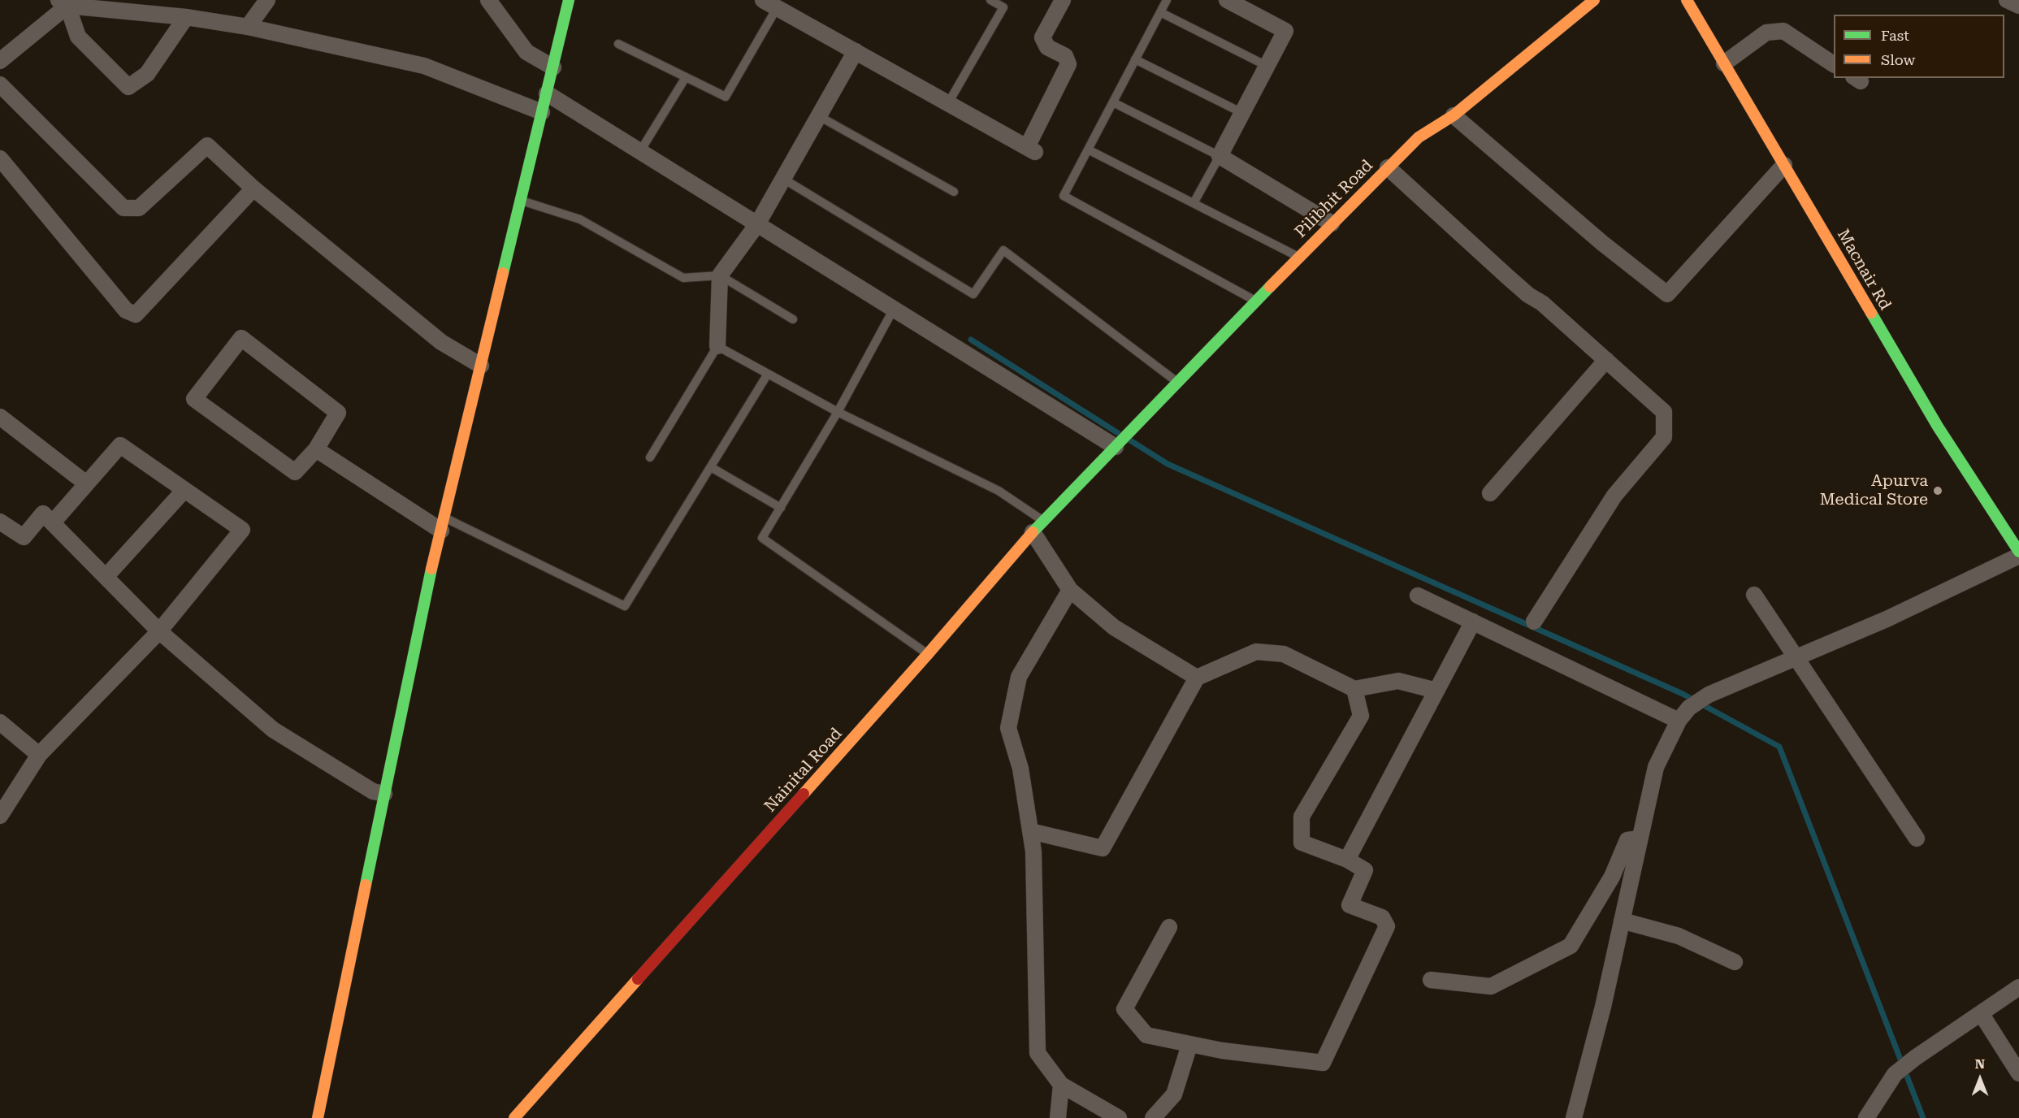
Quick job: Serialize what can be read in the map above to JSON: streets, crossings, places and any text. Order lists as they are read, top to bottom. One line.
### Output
{"streets":{"main road":["Pilibhit Road","Macnair Rd","Nainital Road"]},"crossings":[["Pilibhit Road","Nainital Road"]],"places":["Apurva Medical Store"],"legend":["Fast","Slow"],"north":"top"}
